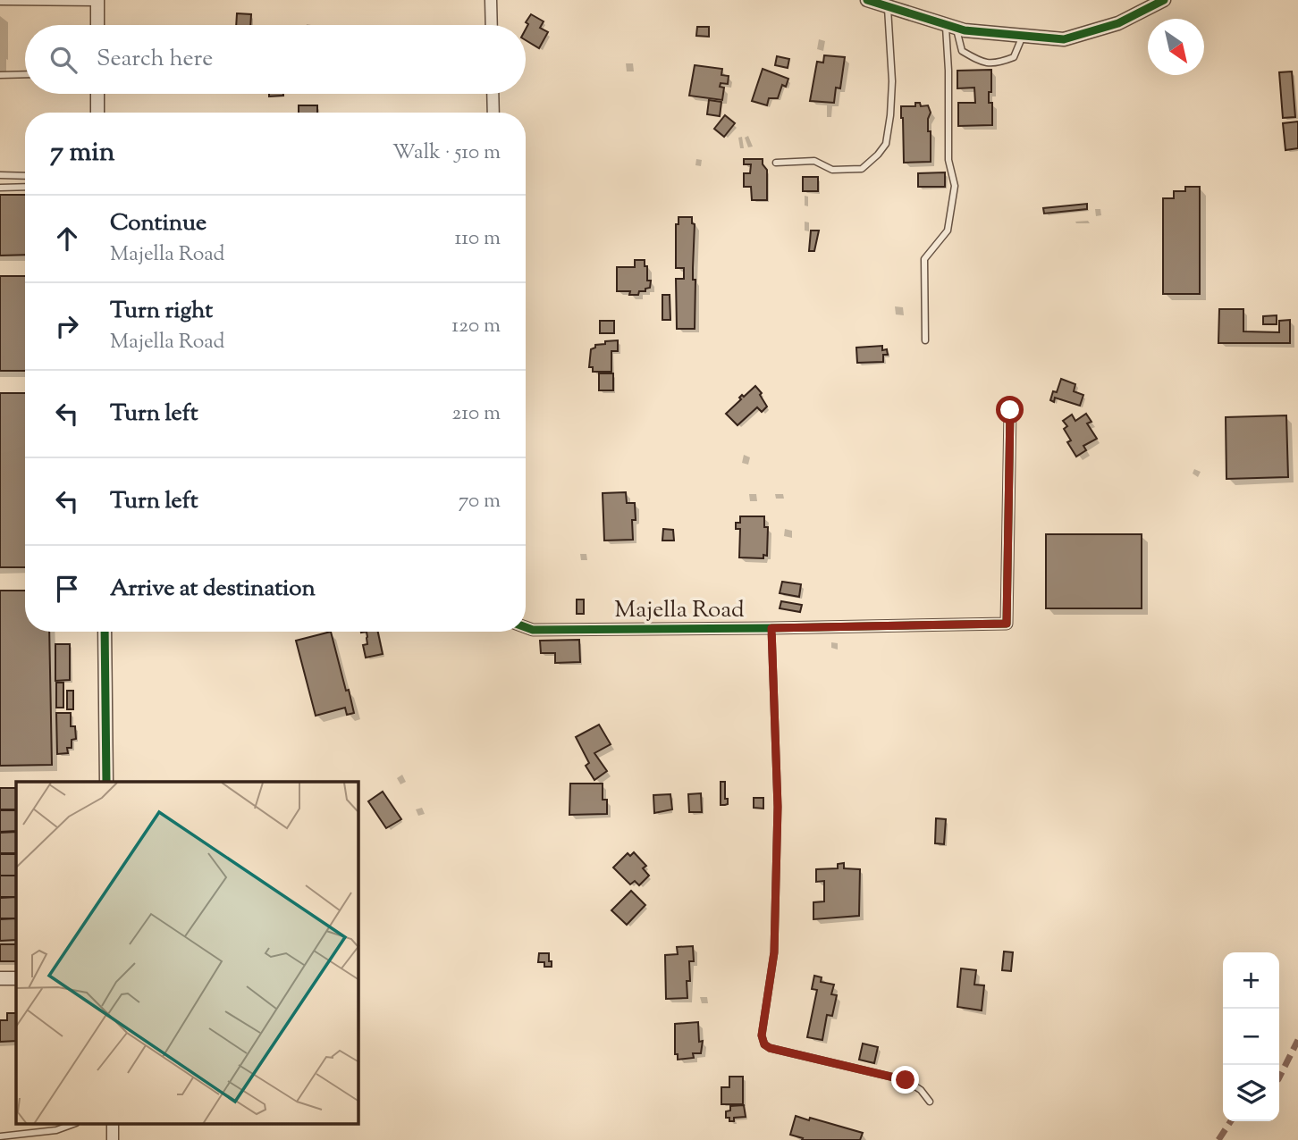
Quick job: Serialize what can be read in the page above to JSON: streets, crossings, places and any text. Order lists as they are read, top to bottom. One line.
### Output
{"streets":{"street":["Majella Road"]},"north":"bottom right","page":{"search":"Search here","heading":["7 min","Walk · 510 m"],"list":[["Continue","Majella Road","110 m"],["Turn right","Majella Road","120 m"],["Turn left","210 m"],["Turn left","70 m"],"Arrive at destination"],"map_buttons":["+","−"]}}
